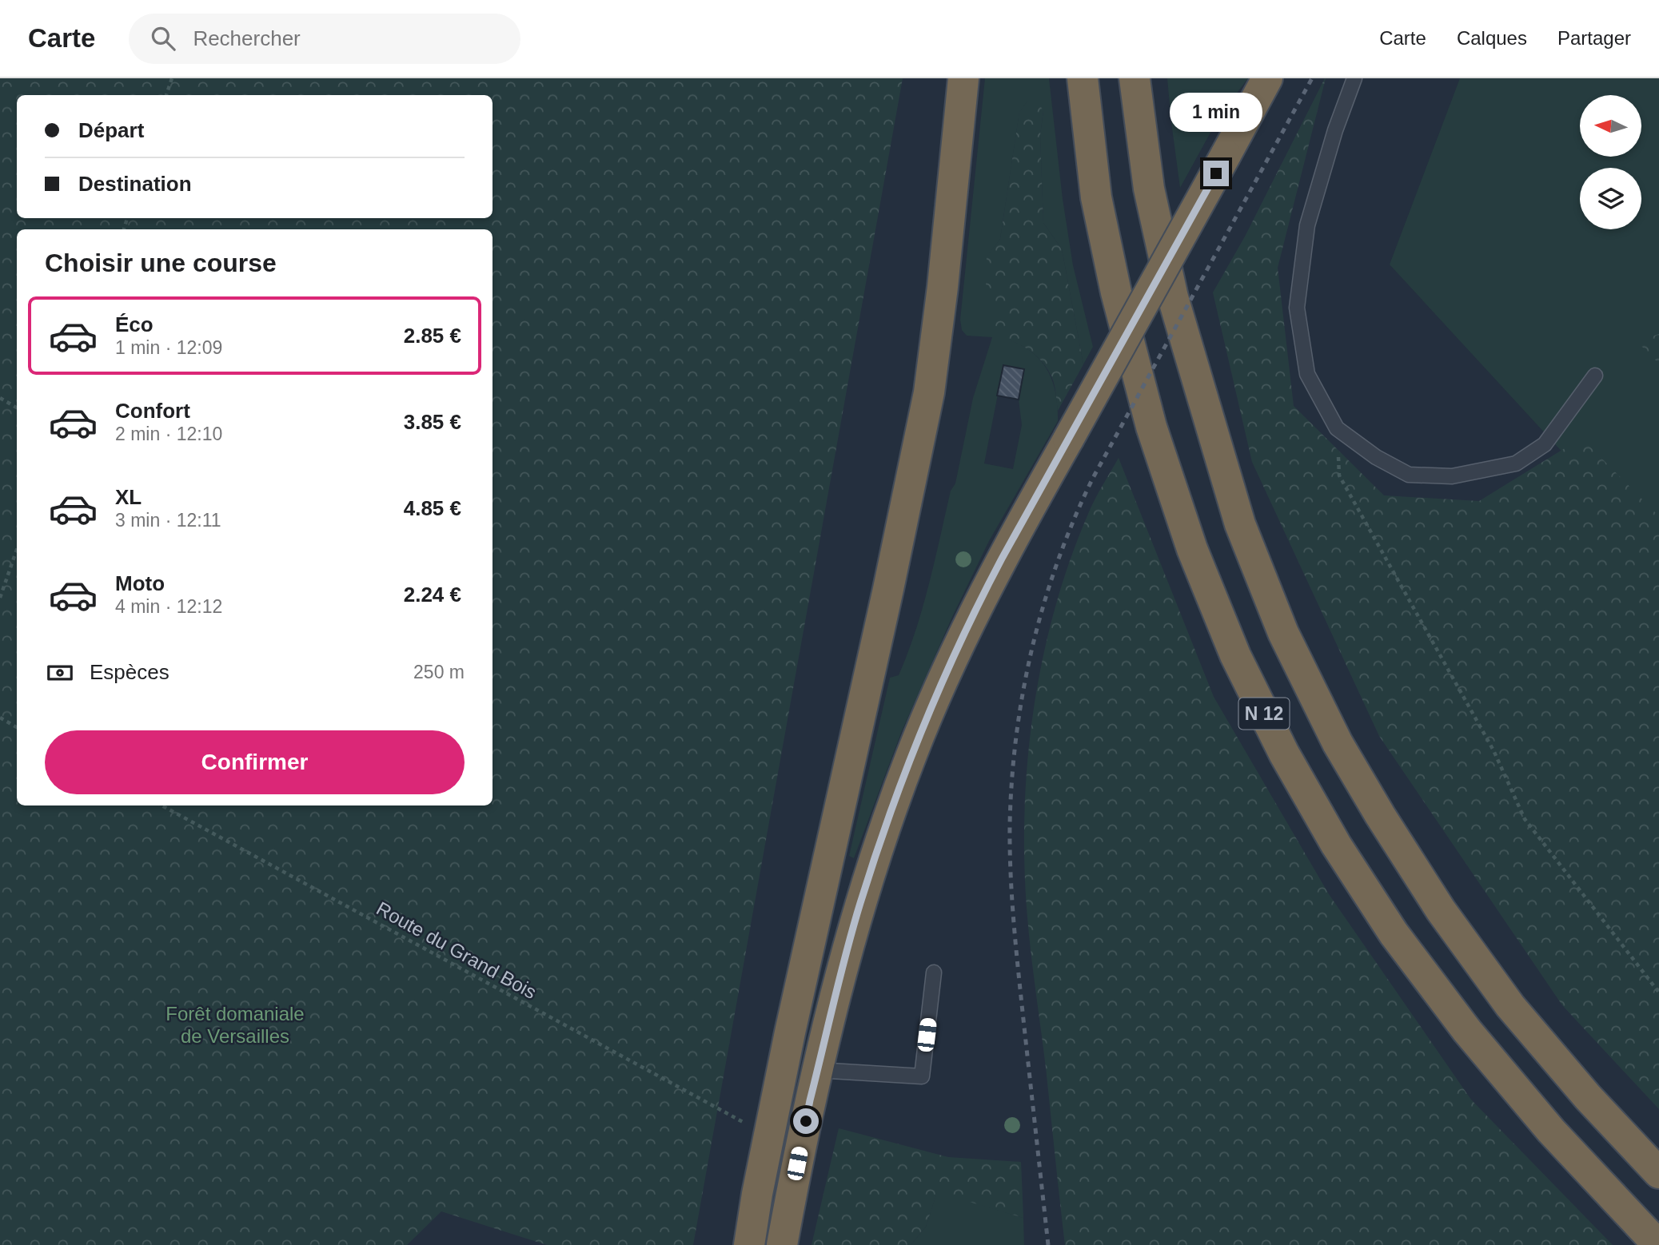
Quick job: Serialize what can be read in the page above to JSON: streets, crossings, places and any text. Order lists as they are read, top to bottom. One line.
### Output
{"streets":{"highway":["N 12"],"path":["Route du Grand Bois"]},"parks":["Forêt domaniale de Versailles"],"north":"left","page":{"header":"Carte","search":"Rechercher","nav":["Carte","Calques","Partager"],"bubble":"1 min","banner":["Départ","Destination"],"heading":"Choisir une course","list":[{"name":"Éco","note":"1 min · 12:09","value":"2.85 €"},{"name":"Confort","note":"2 min · 12:10","value":"3.85 €"},{"name":"XL","note":"3 min · 12:11","value":"4.85 €"},{"name":"Moto","note":"4 min · 12:12","value":"2.24 €"}],"pay":["Espèces","250 m"],"buttons":"Confirmer"}}
